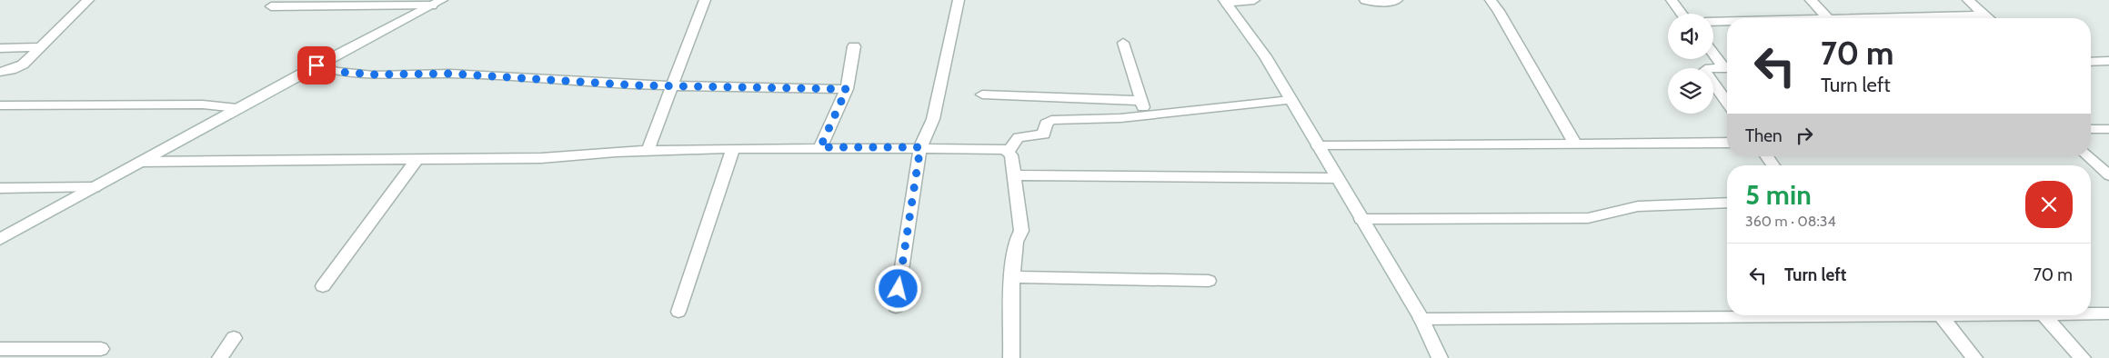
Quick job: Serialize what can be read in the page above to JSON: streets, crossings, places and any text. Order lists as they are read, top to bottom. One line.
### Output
{"page":{"turn":["70 m","Turn left"],"then":"Then","heading":["5 min","360 m · 08:34"],"list":[{"name":"Turn left","value":"70 m"}]}}
